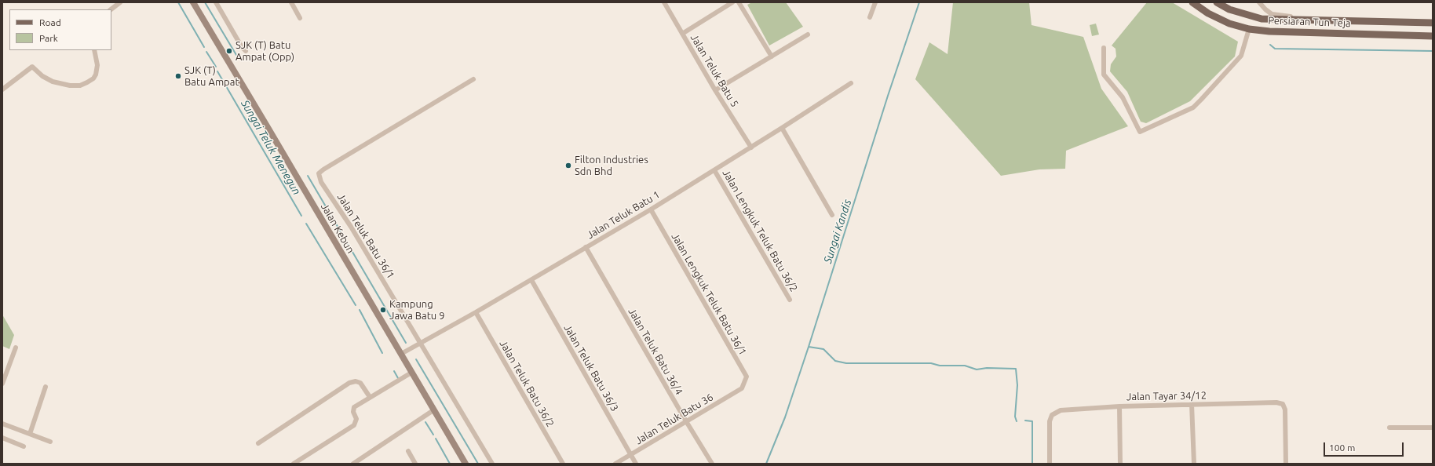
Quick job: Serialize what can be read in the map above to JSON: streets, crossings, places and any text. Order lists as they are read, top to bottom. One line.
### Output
{"streets":{"main road":["Persiaran Tun Teja","Jalan Kebun"],"street":["Jalan Teluk Batu 5","Jalan Teluk Batu 1","Jalan Lengkuk Teluk Batu 36/2","Jalan Teluk Batu 36/1","Jalan Lengkuk Teluk Batu 36/1","Jalan Teluk Batu 36/4","Jalan Teluk Batu 36/3","Jalan Teluk Batu 36/2","Jalan Tayar 34/12","Jalan Teluk Batu 36"]},"crossings":[["Jalan Teluk Batu 5","Jalan Teluk Batu 1"],["Jalan Teluk Batu 1","Jalan Kebun"],["Jalan Teluk Batu 1","Jalan Lengkuk Teluk Batu 36/2"],["Jalan Teluk Batu 1","Jalan Teluk Batu 36/1"],["Jalan Teluk Batu 1","Jalan Lengkuk Teluk Batu 36/1"],["Jalan Teluk Batu 1","Jalan Teluk Batu 36/4"],["Jalan Teluk Batu 1","Jalan Teluk Batu 36/3"],["Jalan Teluk Batu 1","Jalan Teluk Batu 36/2"],["Jalan Lengkuk Teluk Batu 36/1","Jalan Teluk Batu 36"],["Jalan Teluk Batu 36/4","Jalan Teluk Batu 36"],["Jalan Teluk Batu 36/3","Jalan Teluk Batu 36"]],"water":["Sungai Teluk Menegun","Sungai Kandis"],"places":["SJK (T) Batu Ampat (Opp)","SJK (T) Batu Ampat","Filton Industries Sdn Bhd","Kampung Jawa Batu 9"],"legend":["Road","Park"],"scale_bar":"100 m"}
